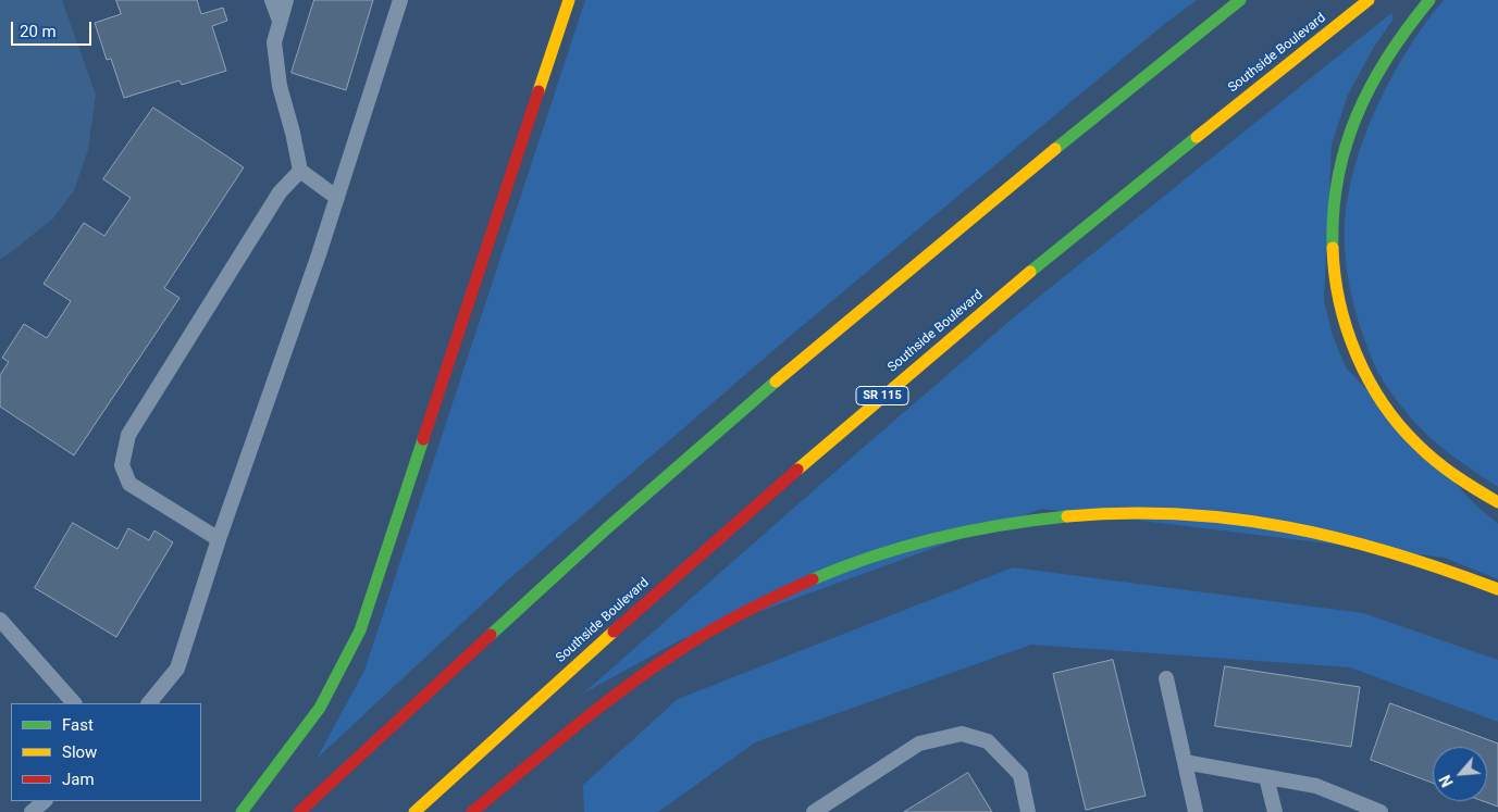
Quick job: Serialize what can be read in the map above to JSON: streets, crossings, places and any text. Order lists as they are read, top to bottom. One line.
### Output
{"streets":{"highway":["Southside Boulevard","SR 115"]},"legend":["Fast","Slow","Jam"],"scale_bar":"20 m","north":"bottom left"}
